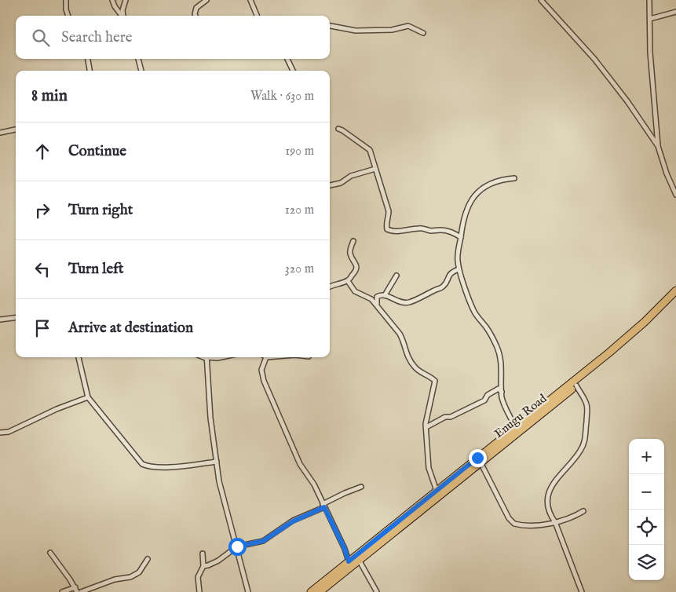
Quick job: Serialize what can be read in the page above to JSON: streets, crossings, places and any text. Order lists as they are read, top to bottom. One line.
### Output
{"streets":{"main road":["Enugu Road"]},"page":{"search":"Search here","heading":["8 min","Walk · 630 m"],"list":[["Continue","190 m"],["Turn right","120 m"],["Turn left","320 m"],"Arrive at destination"],"map_buttons":["+","−"]}}
